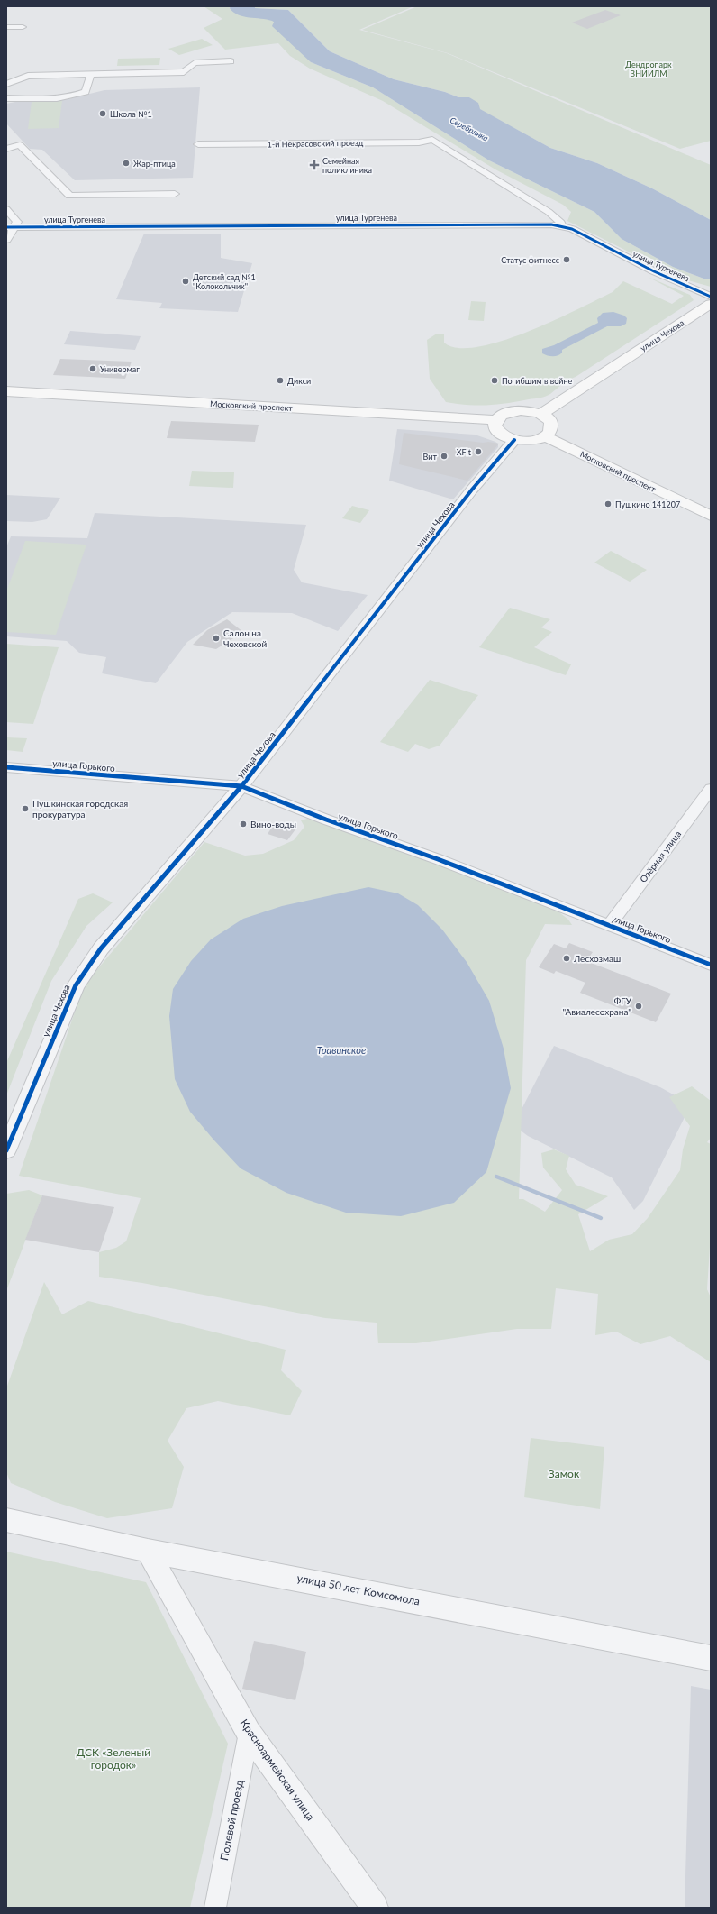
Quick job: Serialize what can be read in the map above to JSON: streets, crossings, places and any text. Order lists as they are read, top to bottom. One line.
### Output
{"streets":{"main road":["улица Чехова","Московский проспект"],"street":["1-й Некрасовский проезд","улица Тургенева","улица Горького","Озёрная улица","улица 50 лет Комсомола","Красноармейская улица","Полевой проезд"]},"crossings":[["1-й Некрасовский проезд","улица Тургенева"],["улица Чехова","улица Горького"],["улица Горького","Озёрная улица"],["улица 50 лет Комсомола","Красноармейская улица"],["Красноармейская улица","Полевой проезд"]],"water":["Серебрянка","Травинское"],"parks":["Дендропарк ВНИИЛМ","Замок","ДСК «Зеленый городок»"],"places":{"other":["Школа №1","Жар-птица","Статус фитнесс","Детский сад №1 \"Колокольчик\"","Универмаг","Дикси","Погибшим в войне","XFit","Вит","Пушкино 141207","Салон на Чеховской","Пушкинская городская прокуратура","Вино-воды","Лесхозмаш","ФГУ \"Авиалесохрана\""],"health":["Семейная поликлиника"]}}
